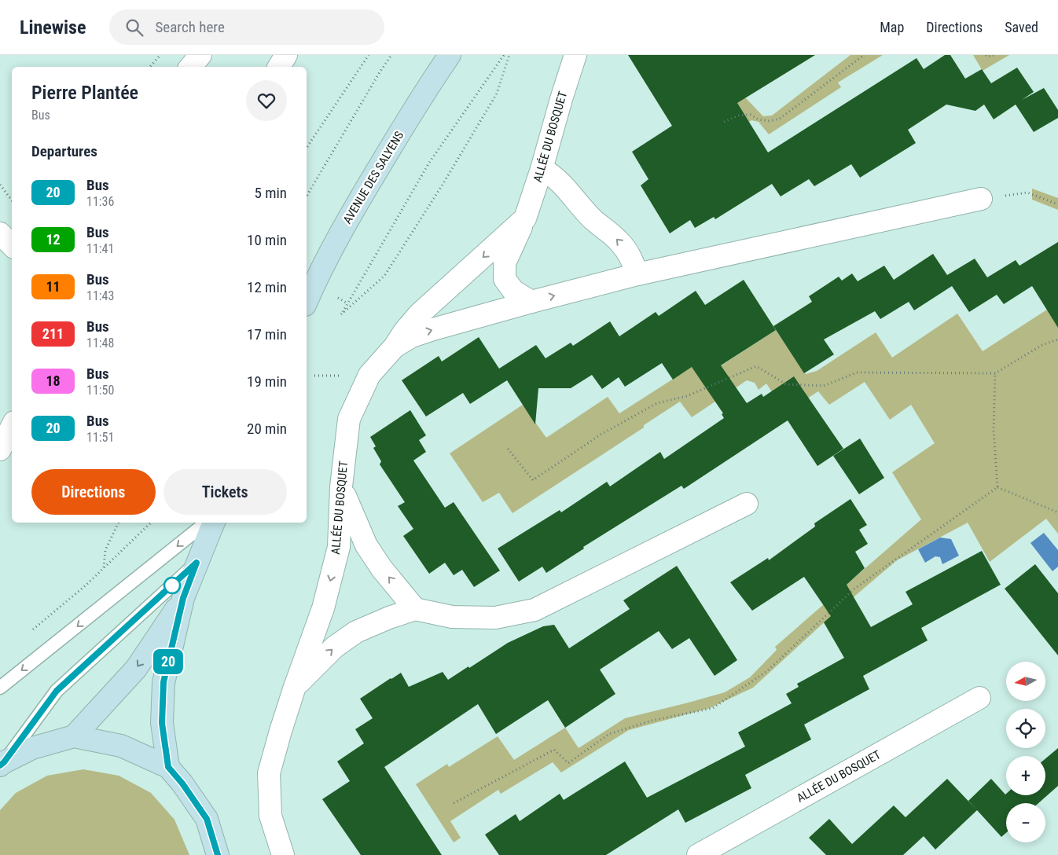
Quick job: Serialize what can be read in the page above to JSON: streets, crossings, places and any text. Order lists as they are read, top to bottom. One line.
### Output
{"streets":{"main road":["AVENUE DES SALYENS"],"street":["ALLÉE DU BOSQUET"]},"lines":["bus line 20"],"north":"left","page":{"header":"Linewise","search":"Search here","nav":["Map","Directions","Saved"],"on_map":"20","heading":[["Pierre Plantée","Bus"],"Departures"],"list":[{"mark":"20","name":"Bus","note":"11:36","value":"5 min"},{"mark":"12","name":"Bus","note":"11:41","value":"10 min"},{"mark":"11","name":"Bus","note":"11:43","value":"12 min"},{"mark":"211","name":"Bus","note":"11:48","value":"17 min"},{"mark":"18","name":"Bus","note":"11:50","value":"19 min"},{"mark":"20","name":"Bus","note":"11:51","value":"20 min"}],"buttons":["Directions","Tickets"],"map_buttons":["+","−"]}}
